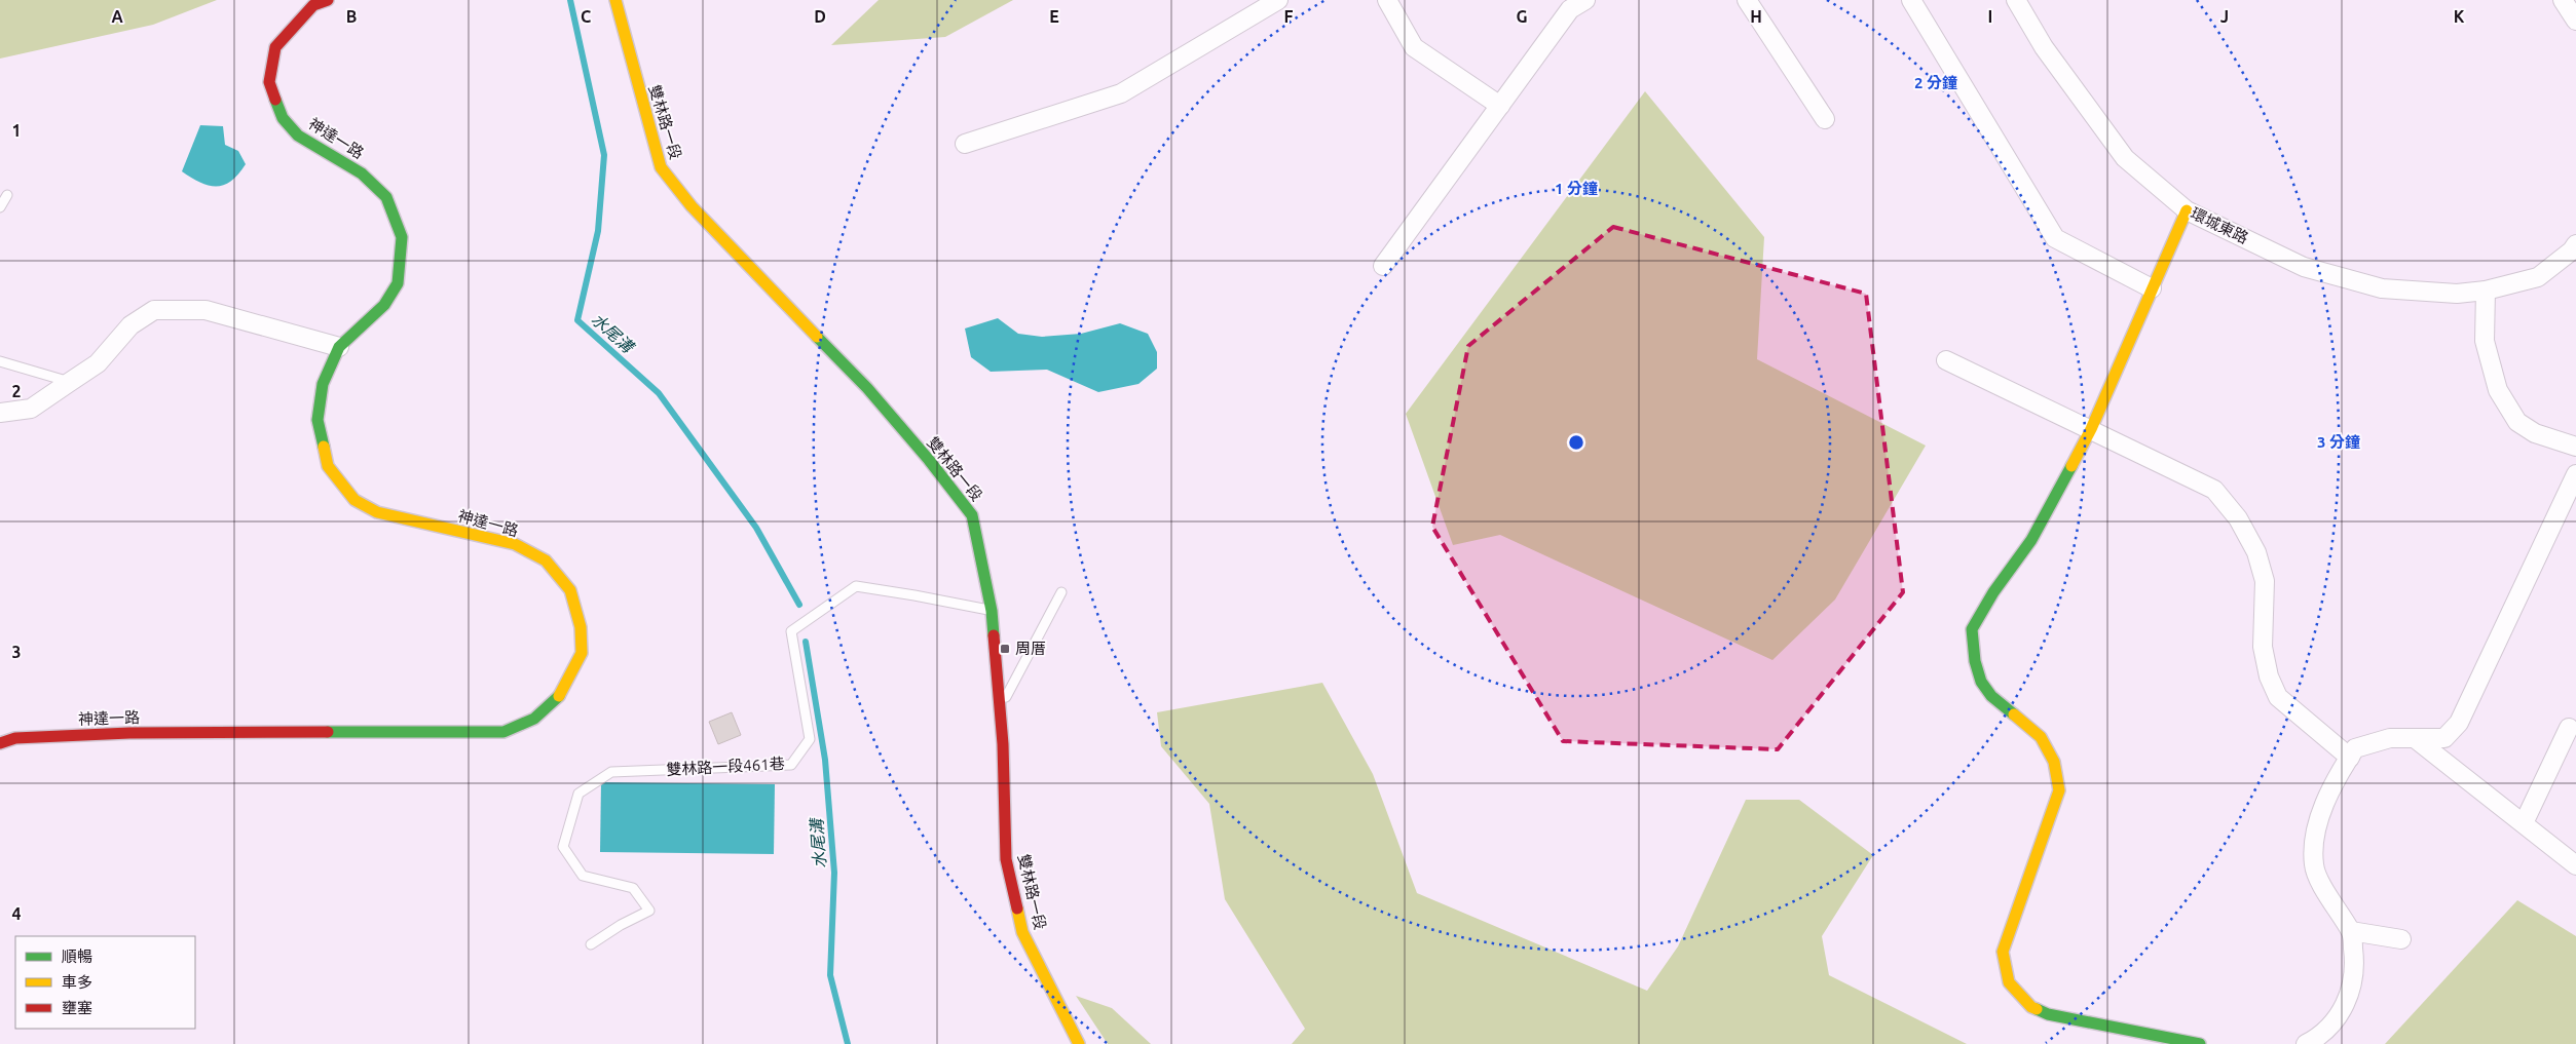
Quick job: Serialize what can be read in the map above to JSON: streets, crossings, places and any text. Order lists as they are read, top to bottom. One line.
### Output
{"streets":{"street":["雙林路一段","神達一路","環城東路"],"lane":["雙林路一段461巷"]},"crossings":[["雙林路一段","雙林路一段461巷"]],"water":["水尾溝"],"places":{"transit":["周厝"]},"legend":["順暢","車多","壅塞"],"grid":{"columns":["A","B","C","D","E","F","G","H","I","J","K"],"rows":["1","2","3","4"]},"rings":["2 分鐘","1 分鐘","3 分鐘"]}
